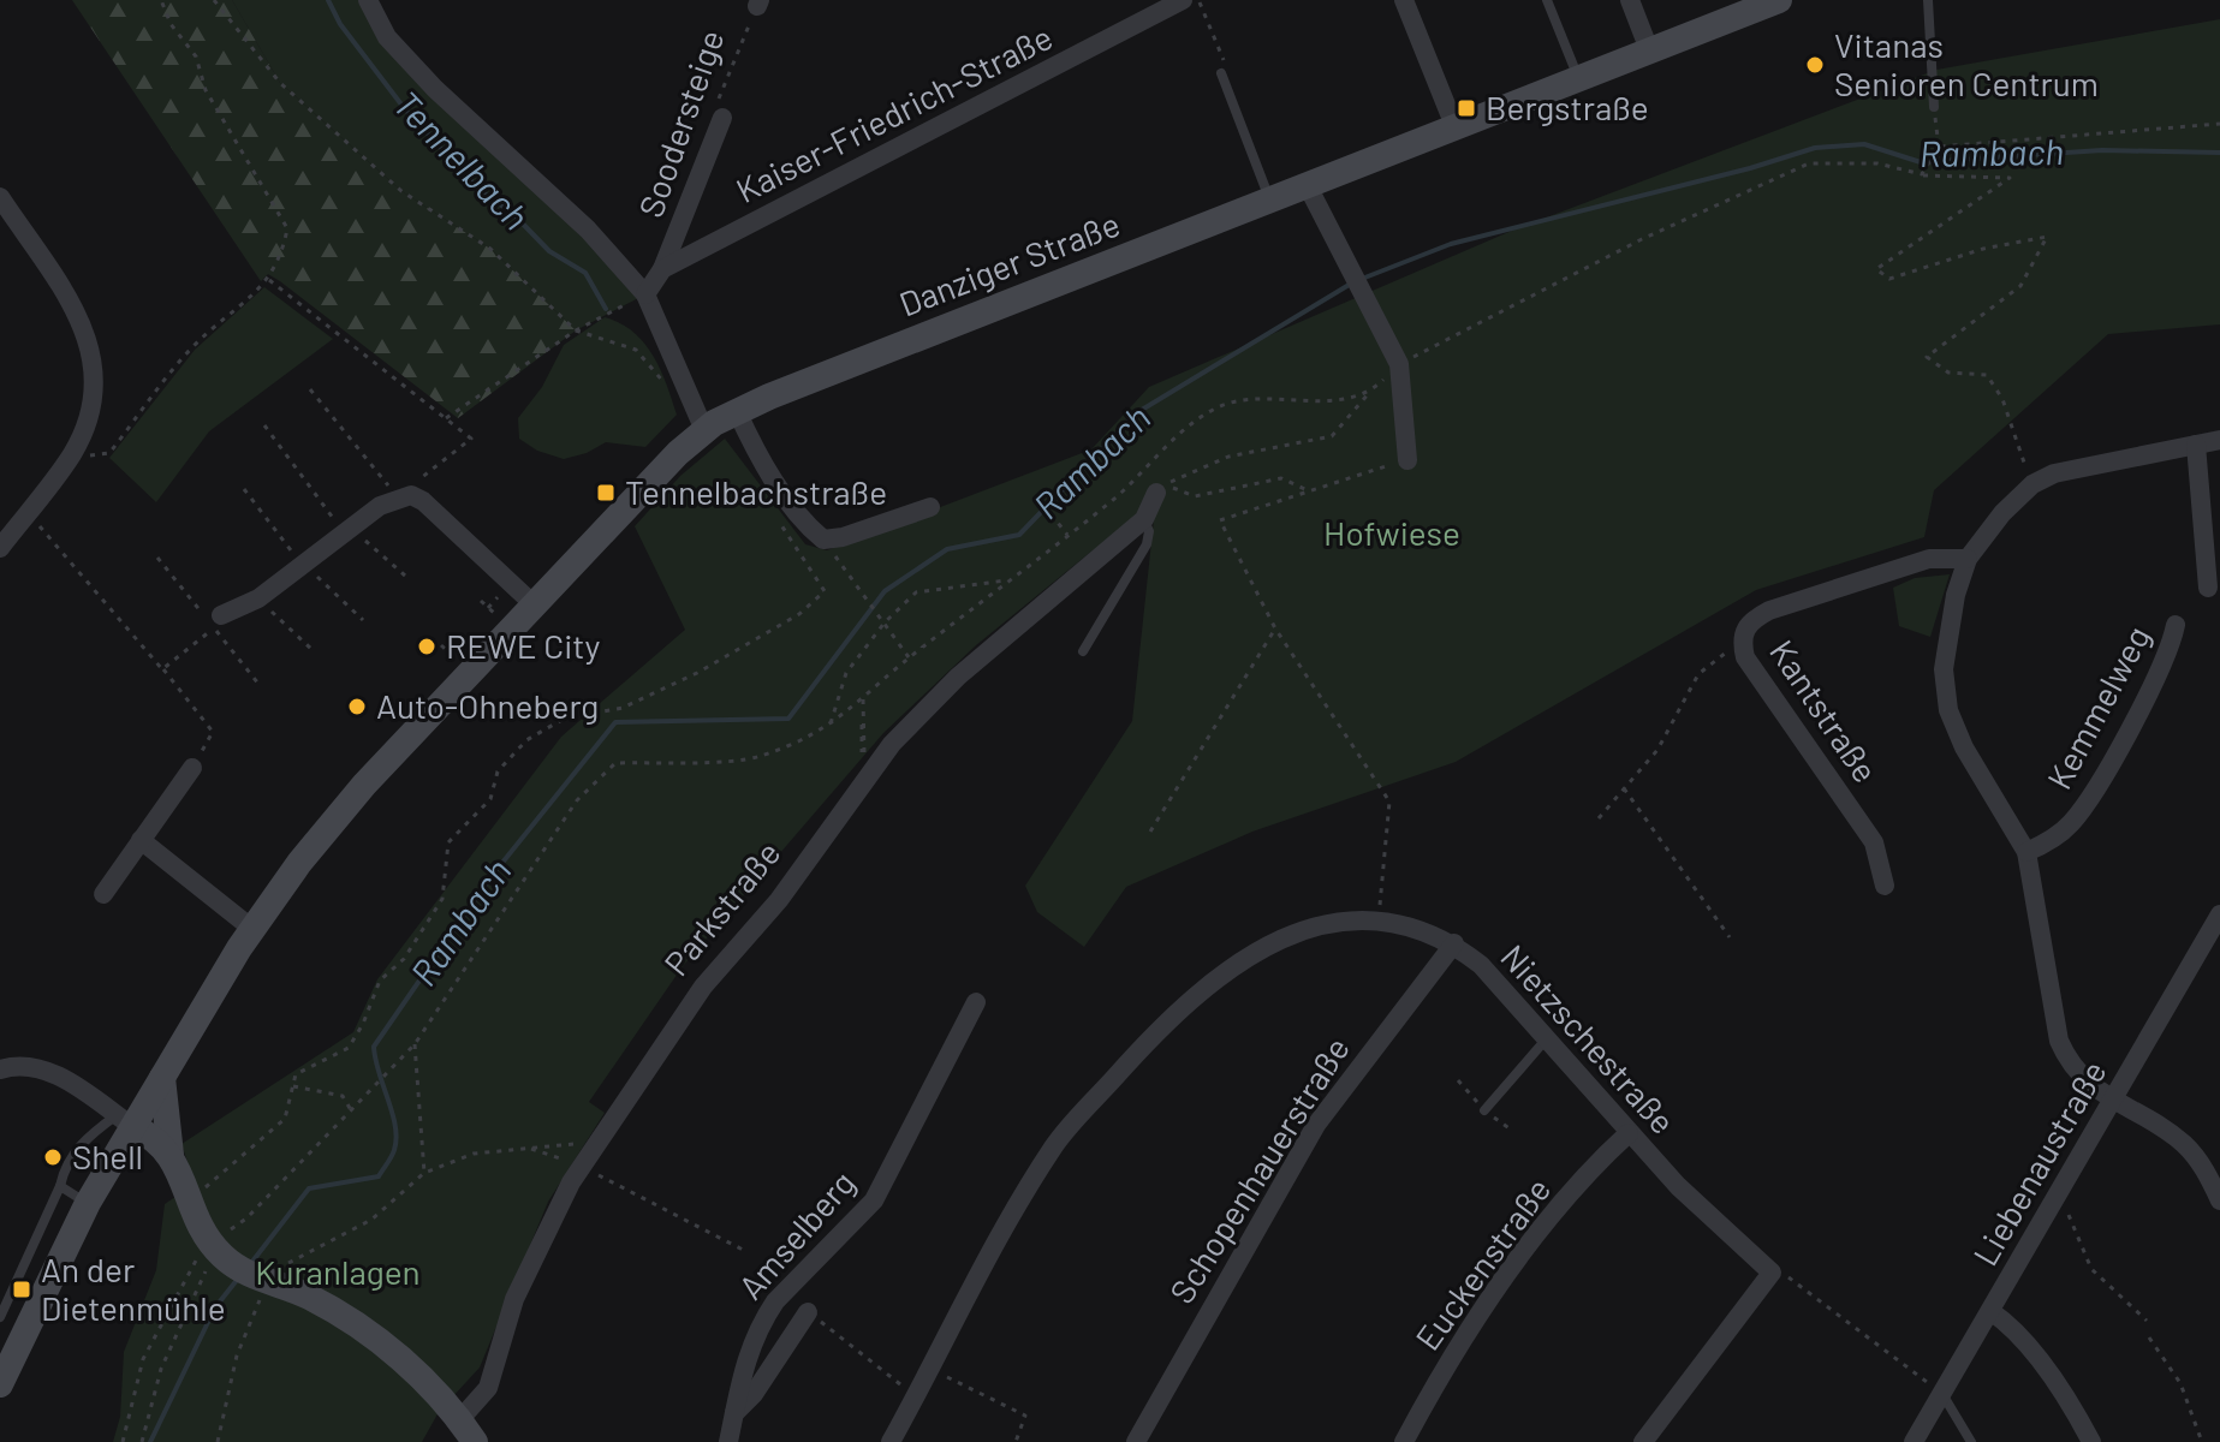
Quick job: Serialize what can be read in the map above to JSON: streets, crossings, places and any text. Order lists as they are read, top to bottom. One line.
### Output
{"streets":{"main road":["Danziger Straße"],"street":["Kaiser-Friedrich-Straße","Soodersteige","Kemmelweg","Kantstraße","Parkstraße","Nietzschestraße","Liebenaustraße","Schopenhauerstraße","Amselberg","Euckenstraße"]},"crossings":[["Kaiser-Friedrich-Straße","Soodersteige"],["Nietzschestraße","Schopenhauerstraße"],["Nietzschestraße","Euckenstraße"]],"water":["Rambach","Tennelbach"],"parks":["Hofwiese","Kuranlagen"],"places":{"other":["Vitanas Senioren Centrum","REWE City","Auto-Ohneberg","Shell"],"transit":["Bergstraße","Tennelbachstraße","An der Dietenmühle"]}}
